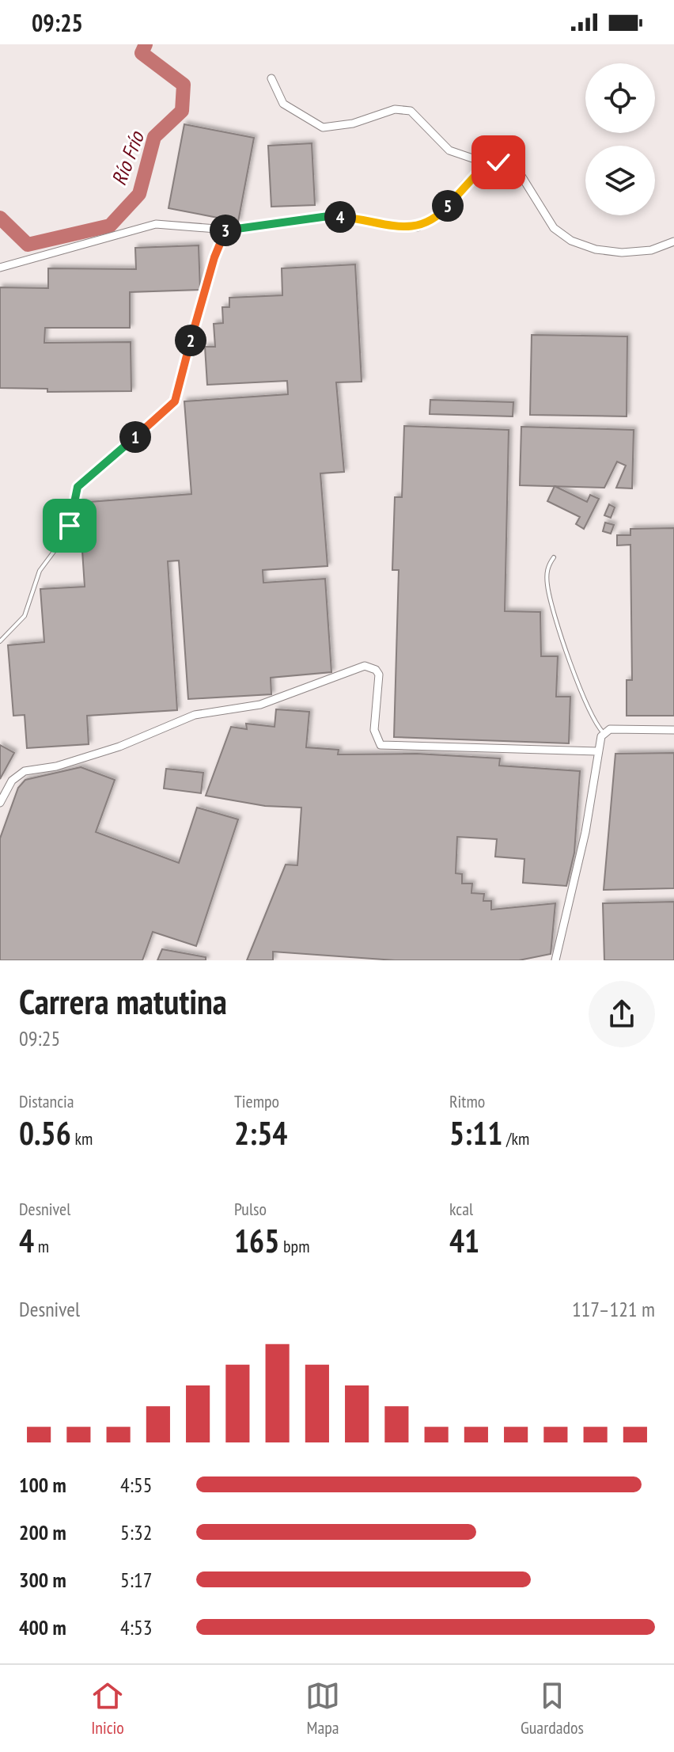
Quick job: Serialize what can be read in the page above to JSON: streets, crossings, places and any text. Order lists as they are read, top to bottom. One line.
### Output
{"water":["Río Frío"],"page":{"status":"09:25","pins":["5","4","3","2","1"],"heading":["Carrera matutina","09:25"],"stats":[["Distancia","0.56 km"],["Tiempo","2:54"],["Ritmo","5:11 /km"],["Desnivel","4 m"],["Pulso","165 bpm"],["kcal","41"]],"chart":["Desnivel","117–121 m"],"list":[{"name":"100 m","note":"4:55"},{"name":"200 m","note":"5:32"},{"name":"300 m","note":"5:17"},{"name":"400 m","note":"4:53"}],"tabs":["Inicio","Mapa","Guardados"]}}
